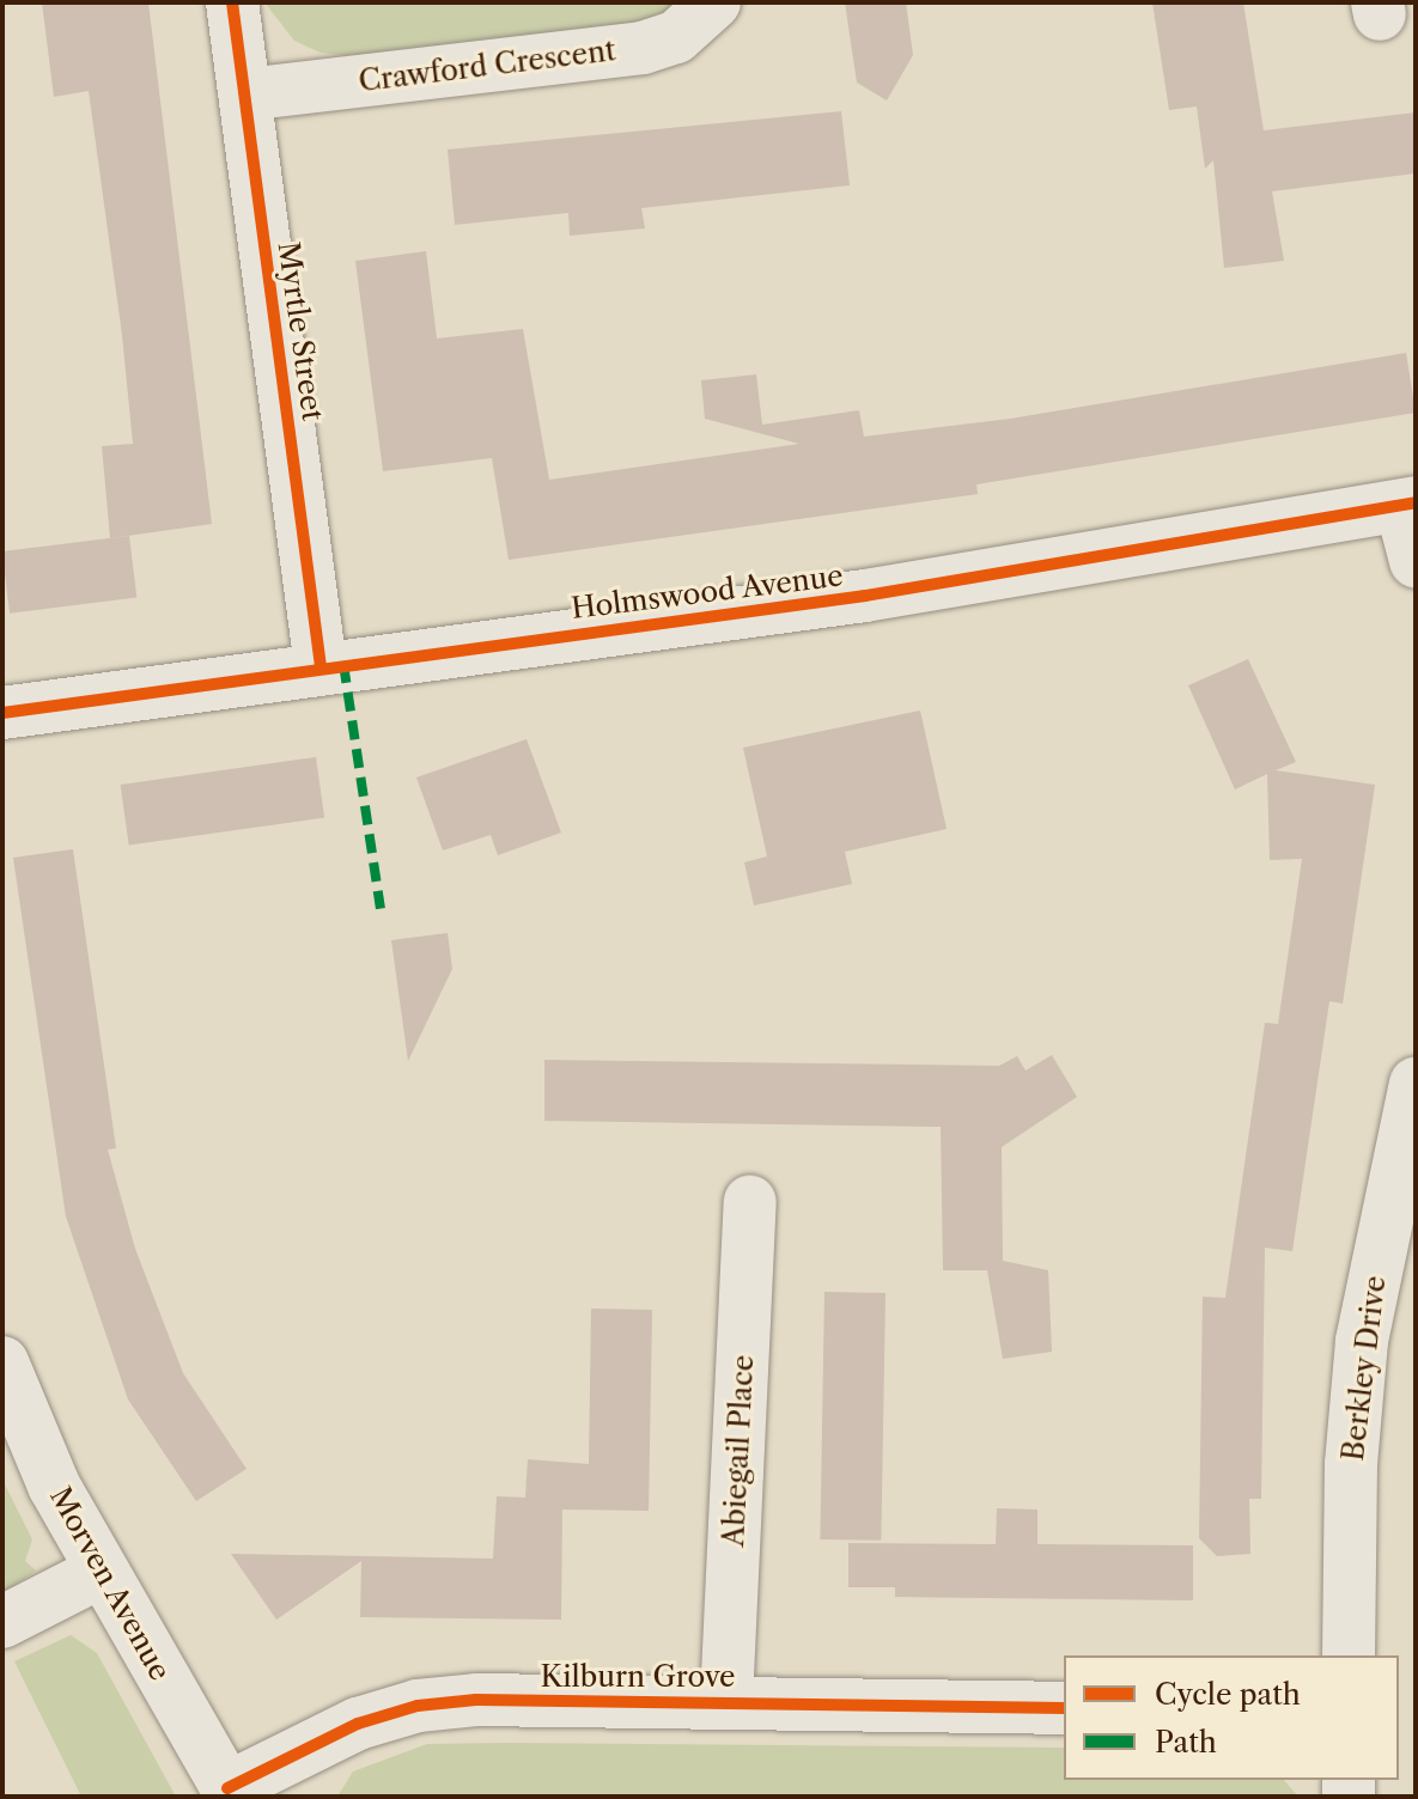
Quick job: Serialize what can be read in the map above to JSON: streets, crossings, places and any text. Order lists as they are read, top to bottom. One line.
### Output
{"streets":{"street":["Crawford Crescent","Myrtle Street","Holmswood Avenue","Berkley Drive","Abiegail Place","Morven Avenue","Kilburn Grove"]},"crossings":[["Crawford Crescent","Myrtle Street"],["Myrtle Street","Holmswood Avenue"],["Abiegail Place","Kilburn Grove"],["Morven Avenue","Kilburn Grove"]],"legend":["Cycle path","Path"]}
